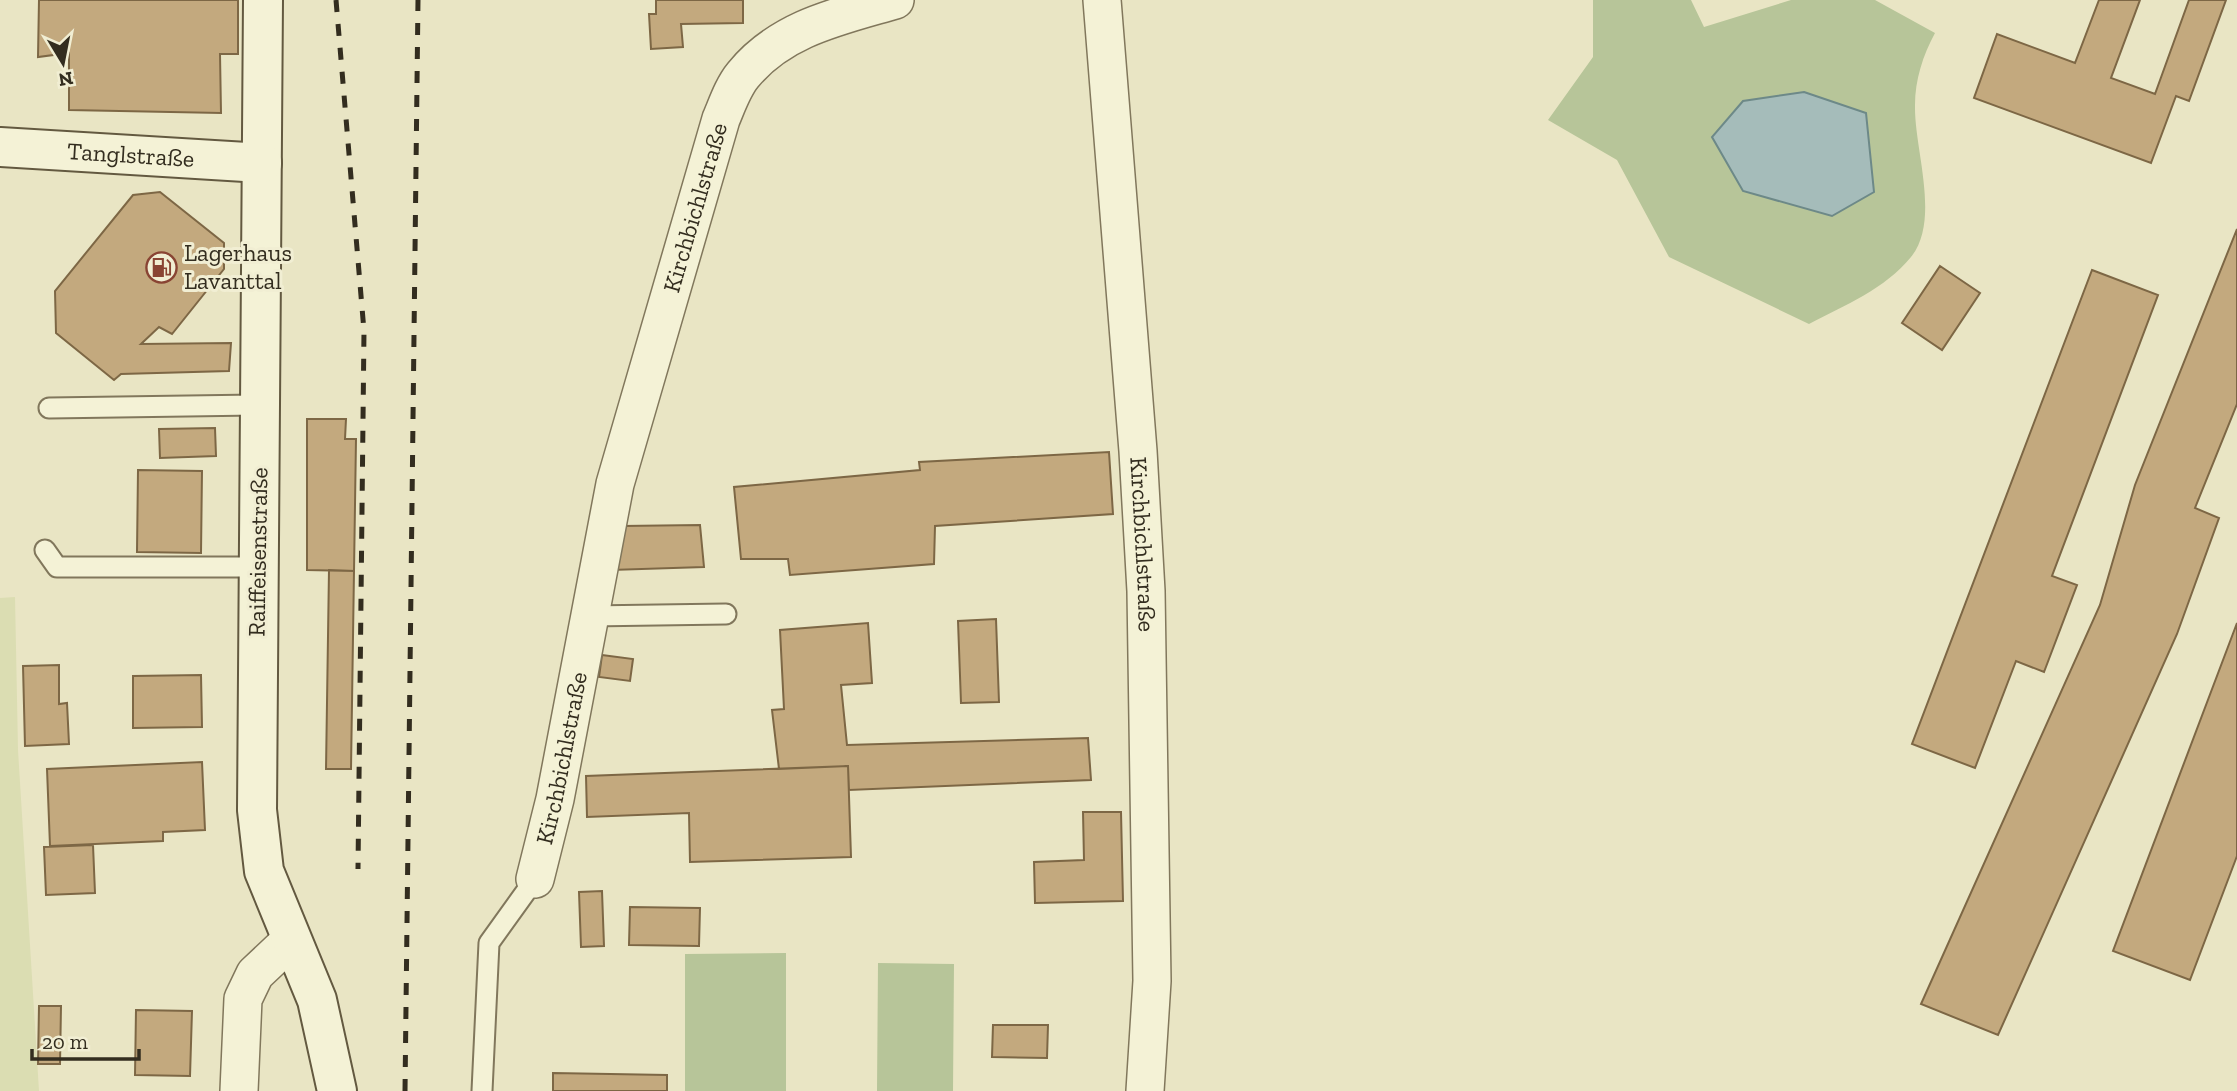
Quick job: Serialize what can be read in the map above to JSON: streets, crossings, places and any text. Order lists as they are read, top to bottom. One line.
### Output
{"streets":{"street":["Tanglstraße","Kirchbichlstraße","Raiffeisenstraße"]},"crossings":[["Tanglstraße","Raiffeisenstraße"]],"places":{"fuel station":["Lagerhaus Lavanttal"]},"scale_bar":"20 m","north":"bottom"}
